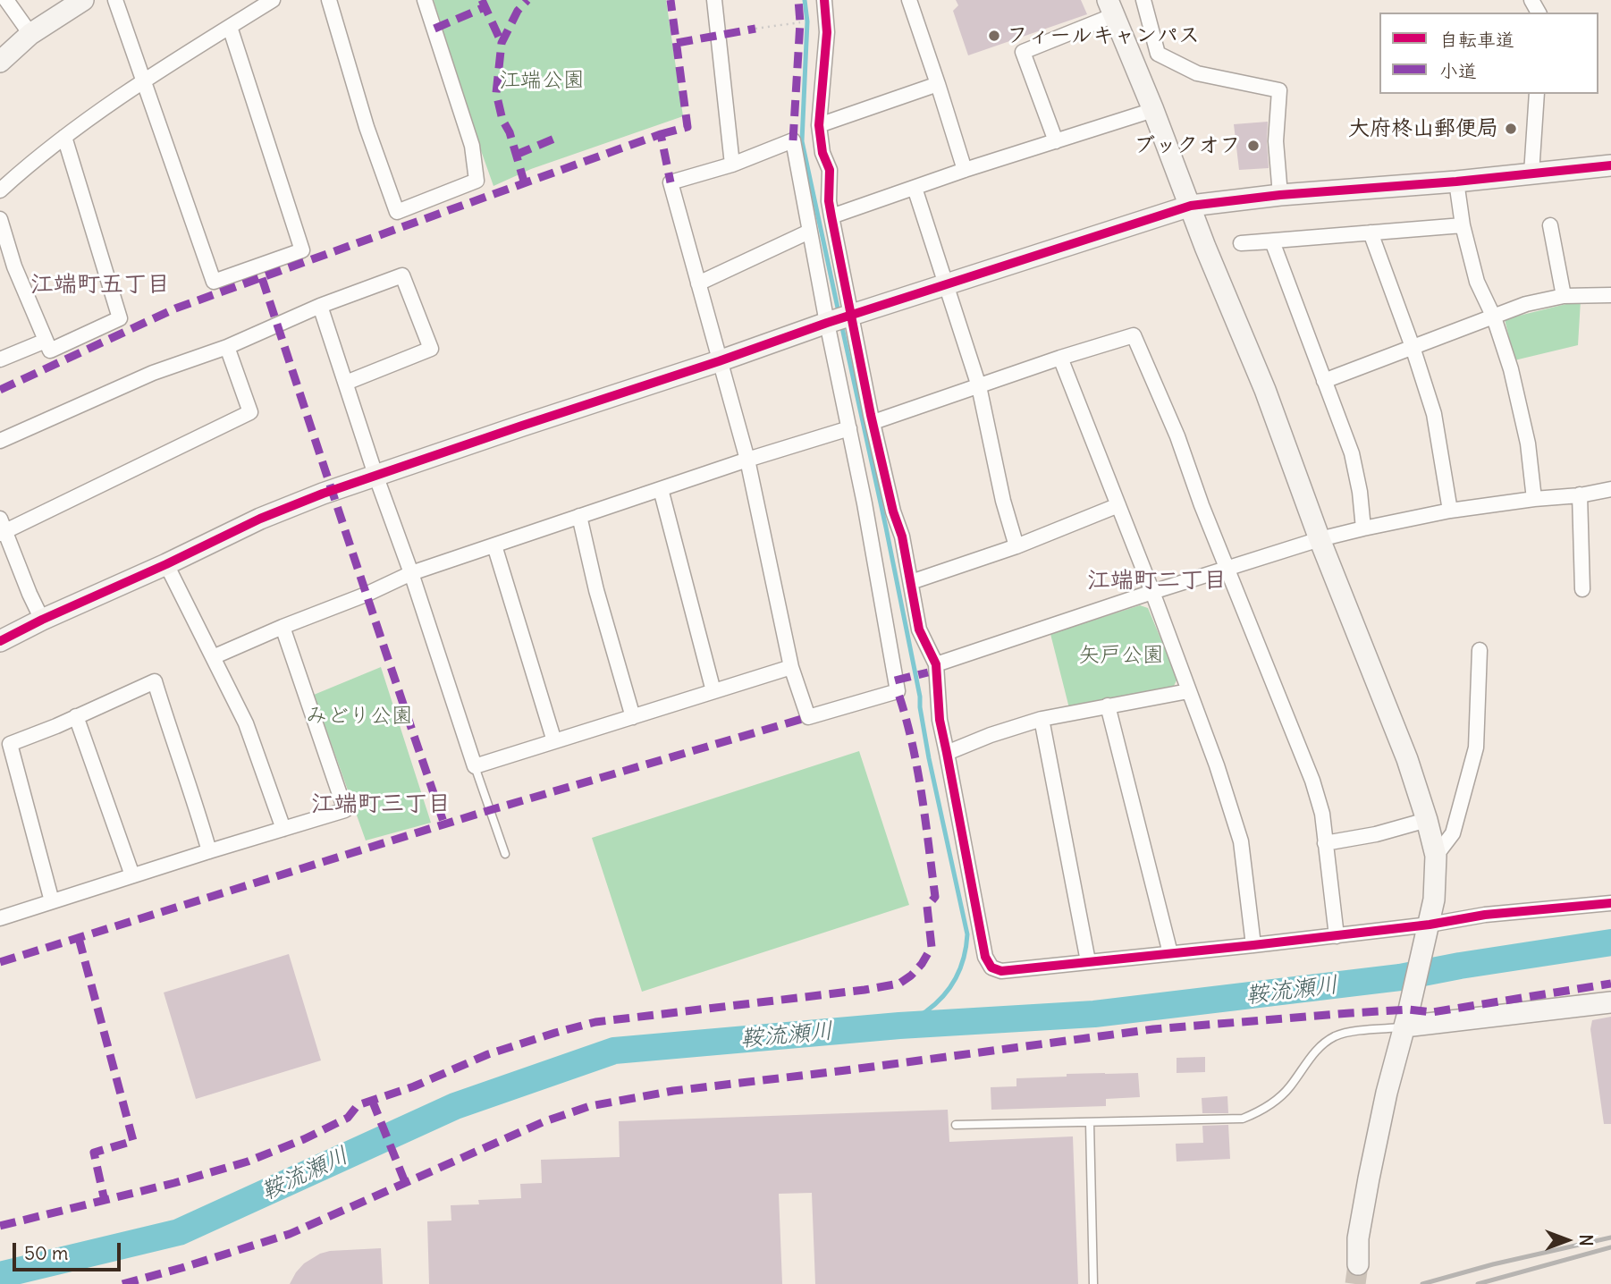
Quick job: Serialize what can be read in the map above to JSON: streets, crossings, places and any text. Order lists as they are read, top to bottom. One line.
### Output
{"districts":["江端町五丁目","江端町二丁目","江端町三丁目"],"water":["鞍流瀬川"],"parks":["江端公園","矢戸公園","みどり公園"],"places":["フィールキャンパス","大府柊山郵便局","ブックオフ"],"legend":["自転車道","小道"],"scale_bar":"50 m","north":"right"}
